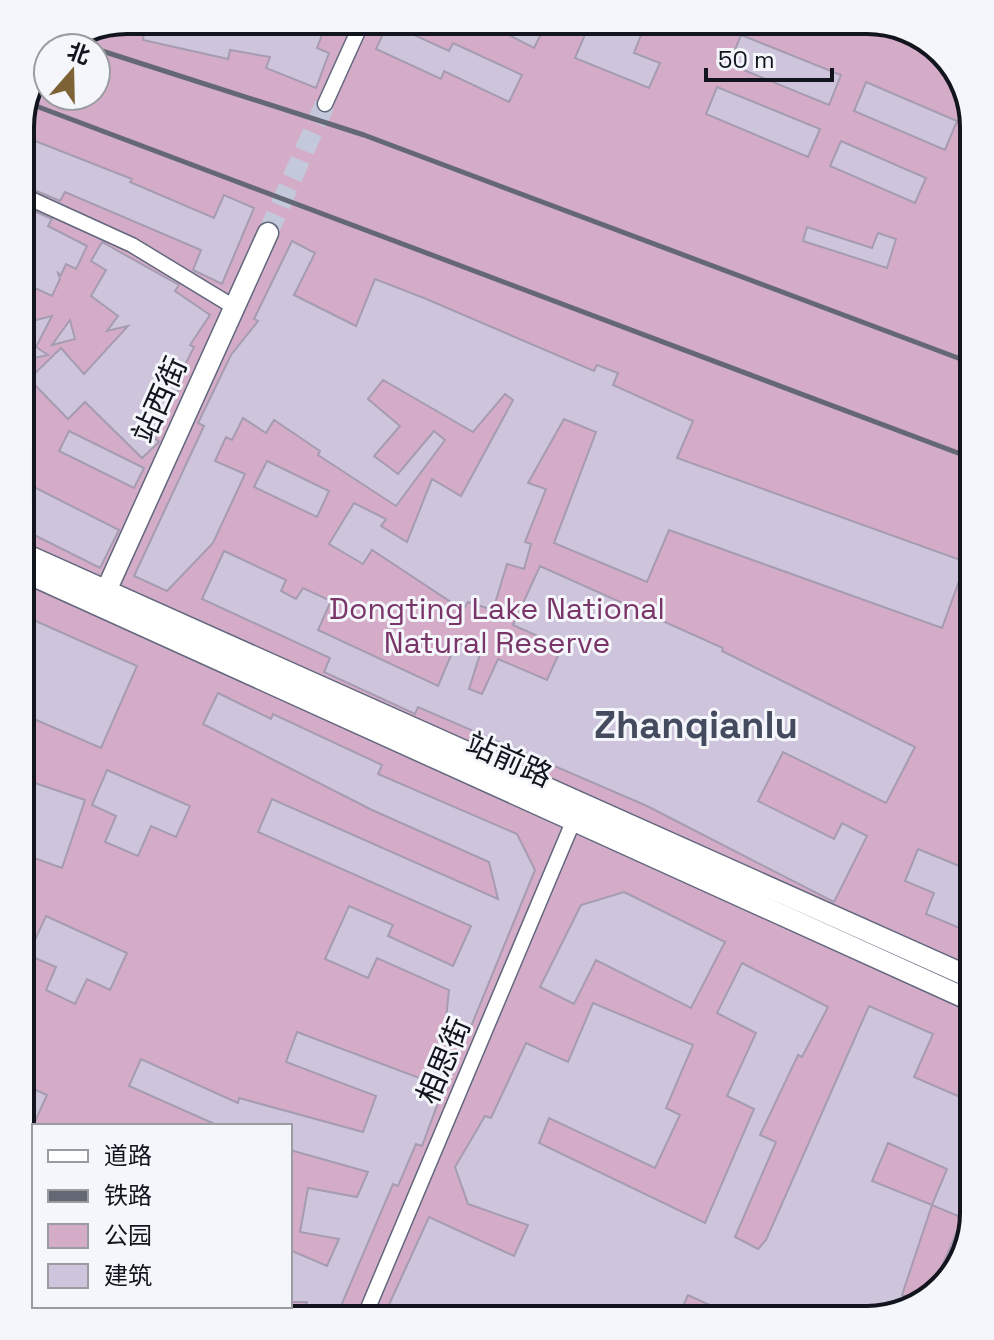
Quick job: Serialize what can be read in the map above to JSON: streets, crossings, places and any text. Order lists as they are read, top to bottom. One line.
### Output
{"streets":{"main road":["站西街","站前路"],"street":["相思街"]},"crossings":[["站西街","站前路"],["站前路","相思街"]],"districts":["Zhanqianlu"],"parks":["Dongting Lake National Natural Reserve"],"legend":["道路","铁路","公园","建筑"],"scale_bar":"50 m","north":"top"}
